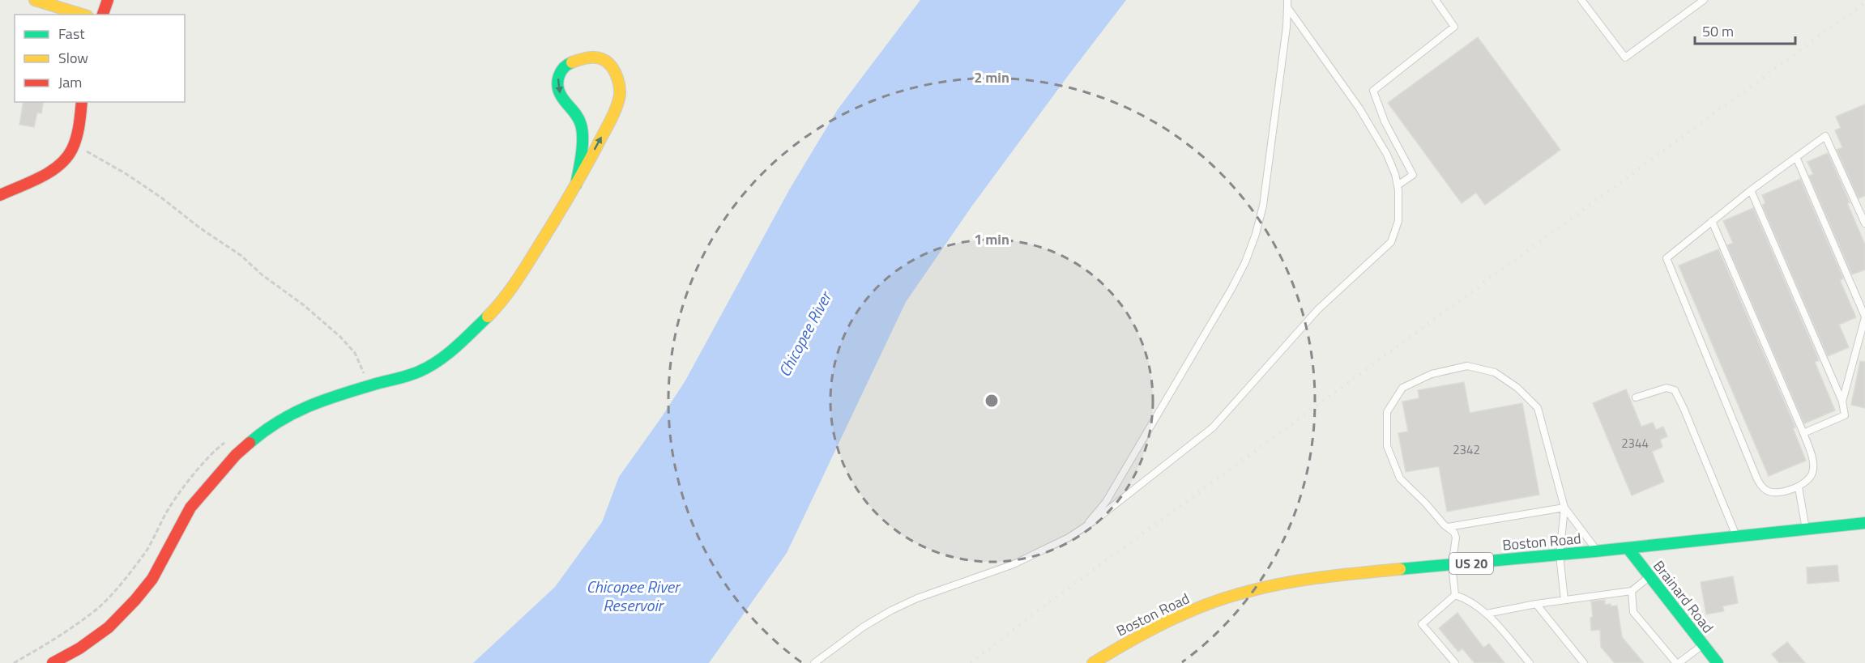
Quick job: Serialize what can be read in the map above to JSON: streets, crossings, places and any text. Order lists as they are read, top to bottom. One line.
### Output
{"streets":{"street":["Boston Road","US 20","Brainard Road"]},"crossings":[["Boston Road","Brainard Road"]],"water":["Chicopee River","Chicopee River Reservoir"],"house_numbers":["2344","2342"],"legend":["Fast","Slow","Jam"],"scale_bar":"50 m","rings":["2 min","1 min"]}
